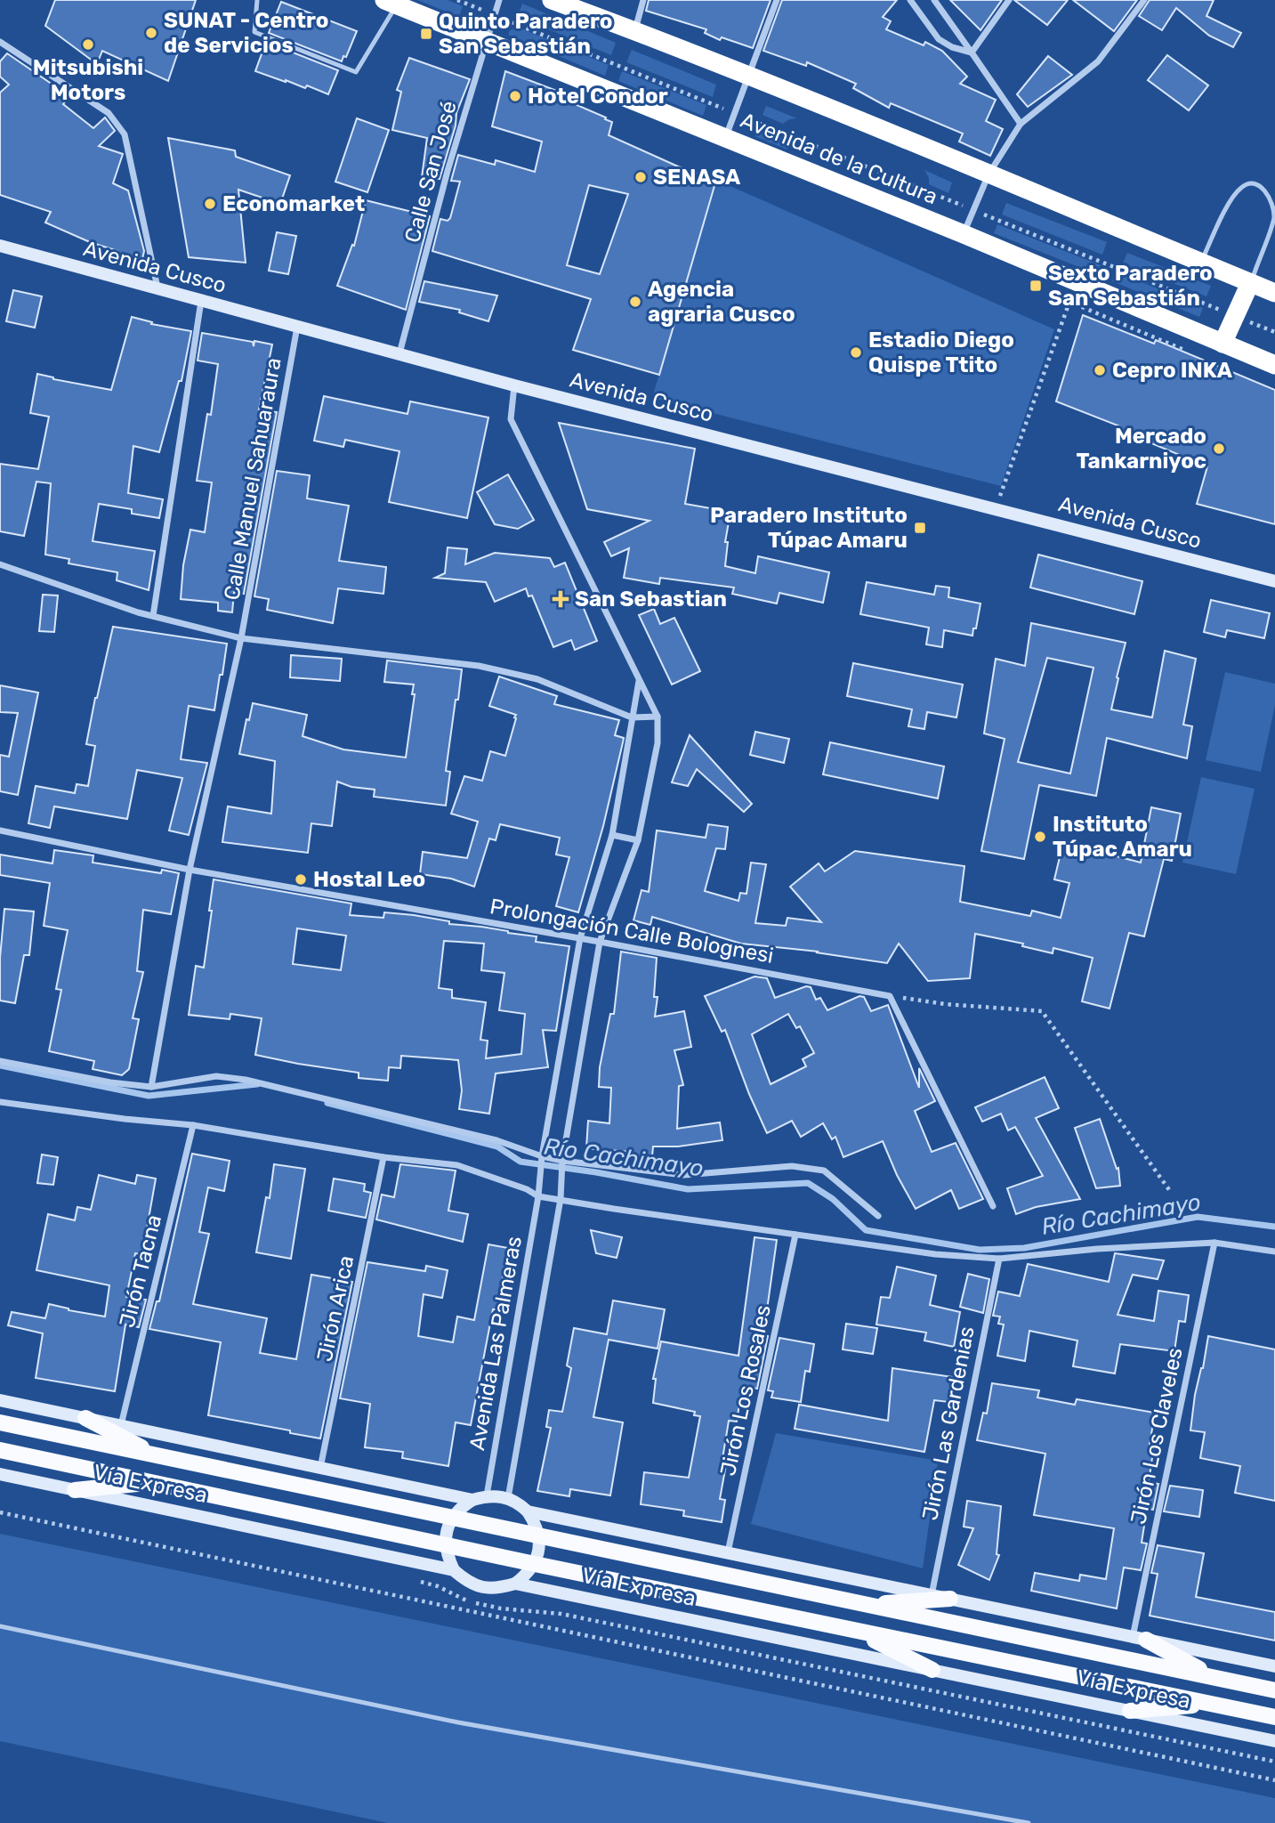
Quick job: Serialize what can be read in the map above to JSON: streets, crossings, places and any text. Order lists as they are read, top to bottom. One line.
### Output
{"streets":{"highway":["Avenida de la Cultura"],"main road":["Avenida Cusco","Vía Expresa"],"street":["Calle San José","Calle Manuel Sahuaraura","Prolongación Calle Bolognesi","Jirón Tacna","Jirón Arica","Avenida Las Palmeras","Jirón Los Rosales","Jirón Las Gardenias","Jirón Los Claveles"]},"crossings":[["Avenida de la Cultura","Calle San José"],["Calle San José","Avenida Cusco"],["Avenida Cusco","Calle Manuel Sahuaraura"],["Calle Manuel Sahuaraura","Prolongación Calle Bolognesi"],["Prolongación Calle Bolognesi","Avenida Las Palmeras"]],"water":["Río Cachimayo"],"places":{"other":["SUNAT - Centro de Servicios","Mitsubishi Motors","Hotel Condor","SENASA","Economarket","Agencia agraria Cusco","Estadio Diego Quispe Ttito","Cepro INKA","Mercado Tankarniyoc","Instituto Túpac Amaru","Hostal Leo"],"transit":["Quinto Paradero San Sebastián","Sexto Paradero San Sebastián","Paradero Instituto Túpac Amaru"],"health":["San Sebastian"]}}
